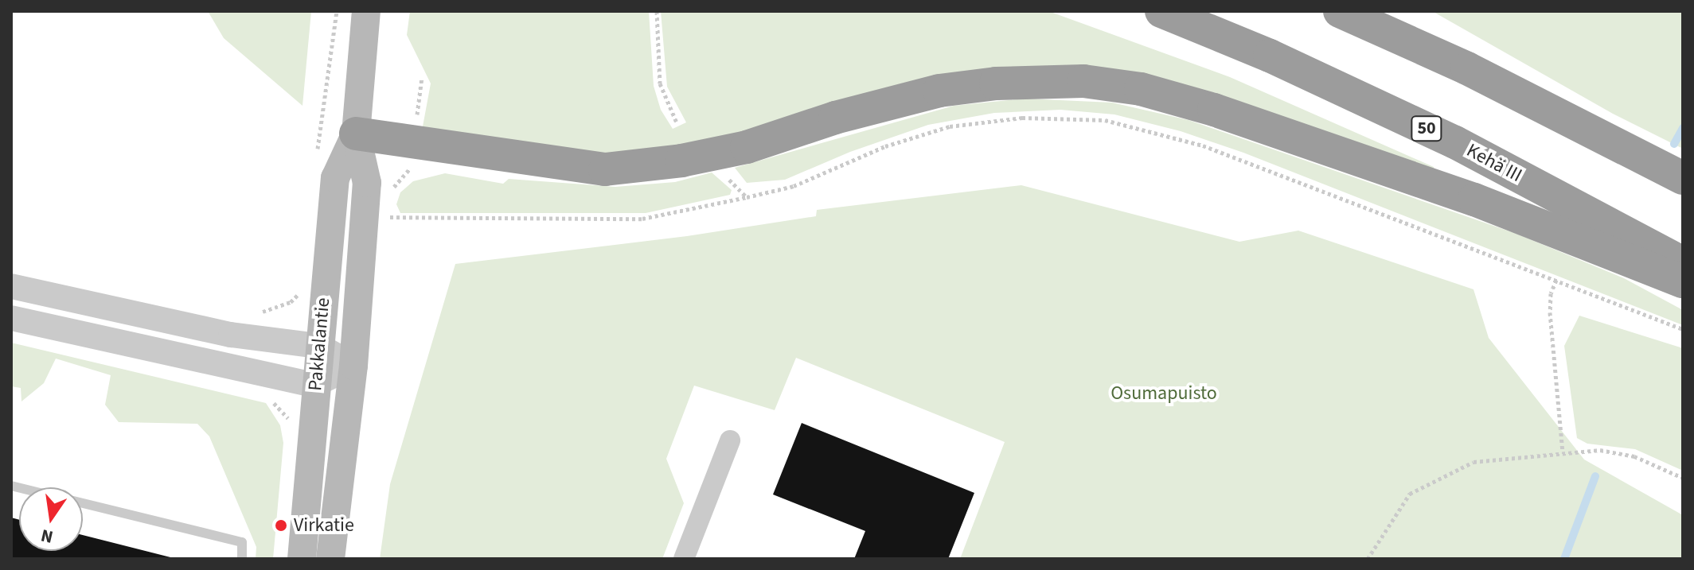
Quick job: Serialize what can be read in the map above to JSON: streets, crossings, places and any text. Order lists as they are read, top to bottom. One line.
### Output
{"streets":{"highway":["50","Kehä III"],"main road":["Pakkalantie"]},"parks":["Osumapuisto"],"places":["Virkatie"],"north":"bottom"}
